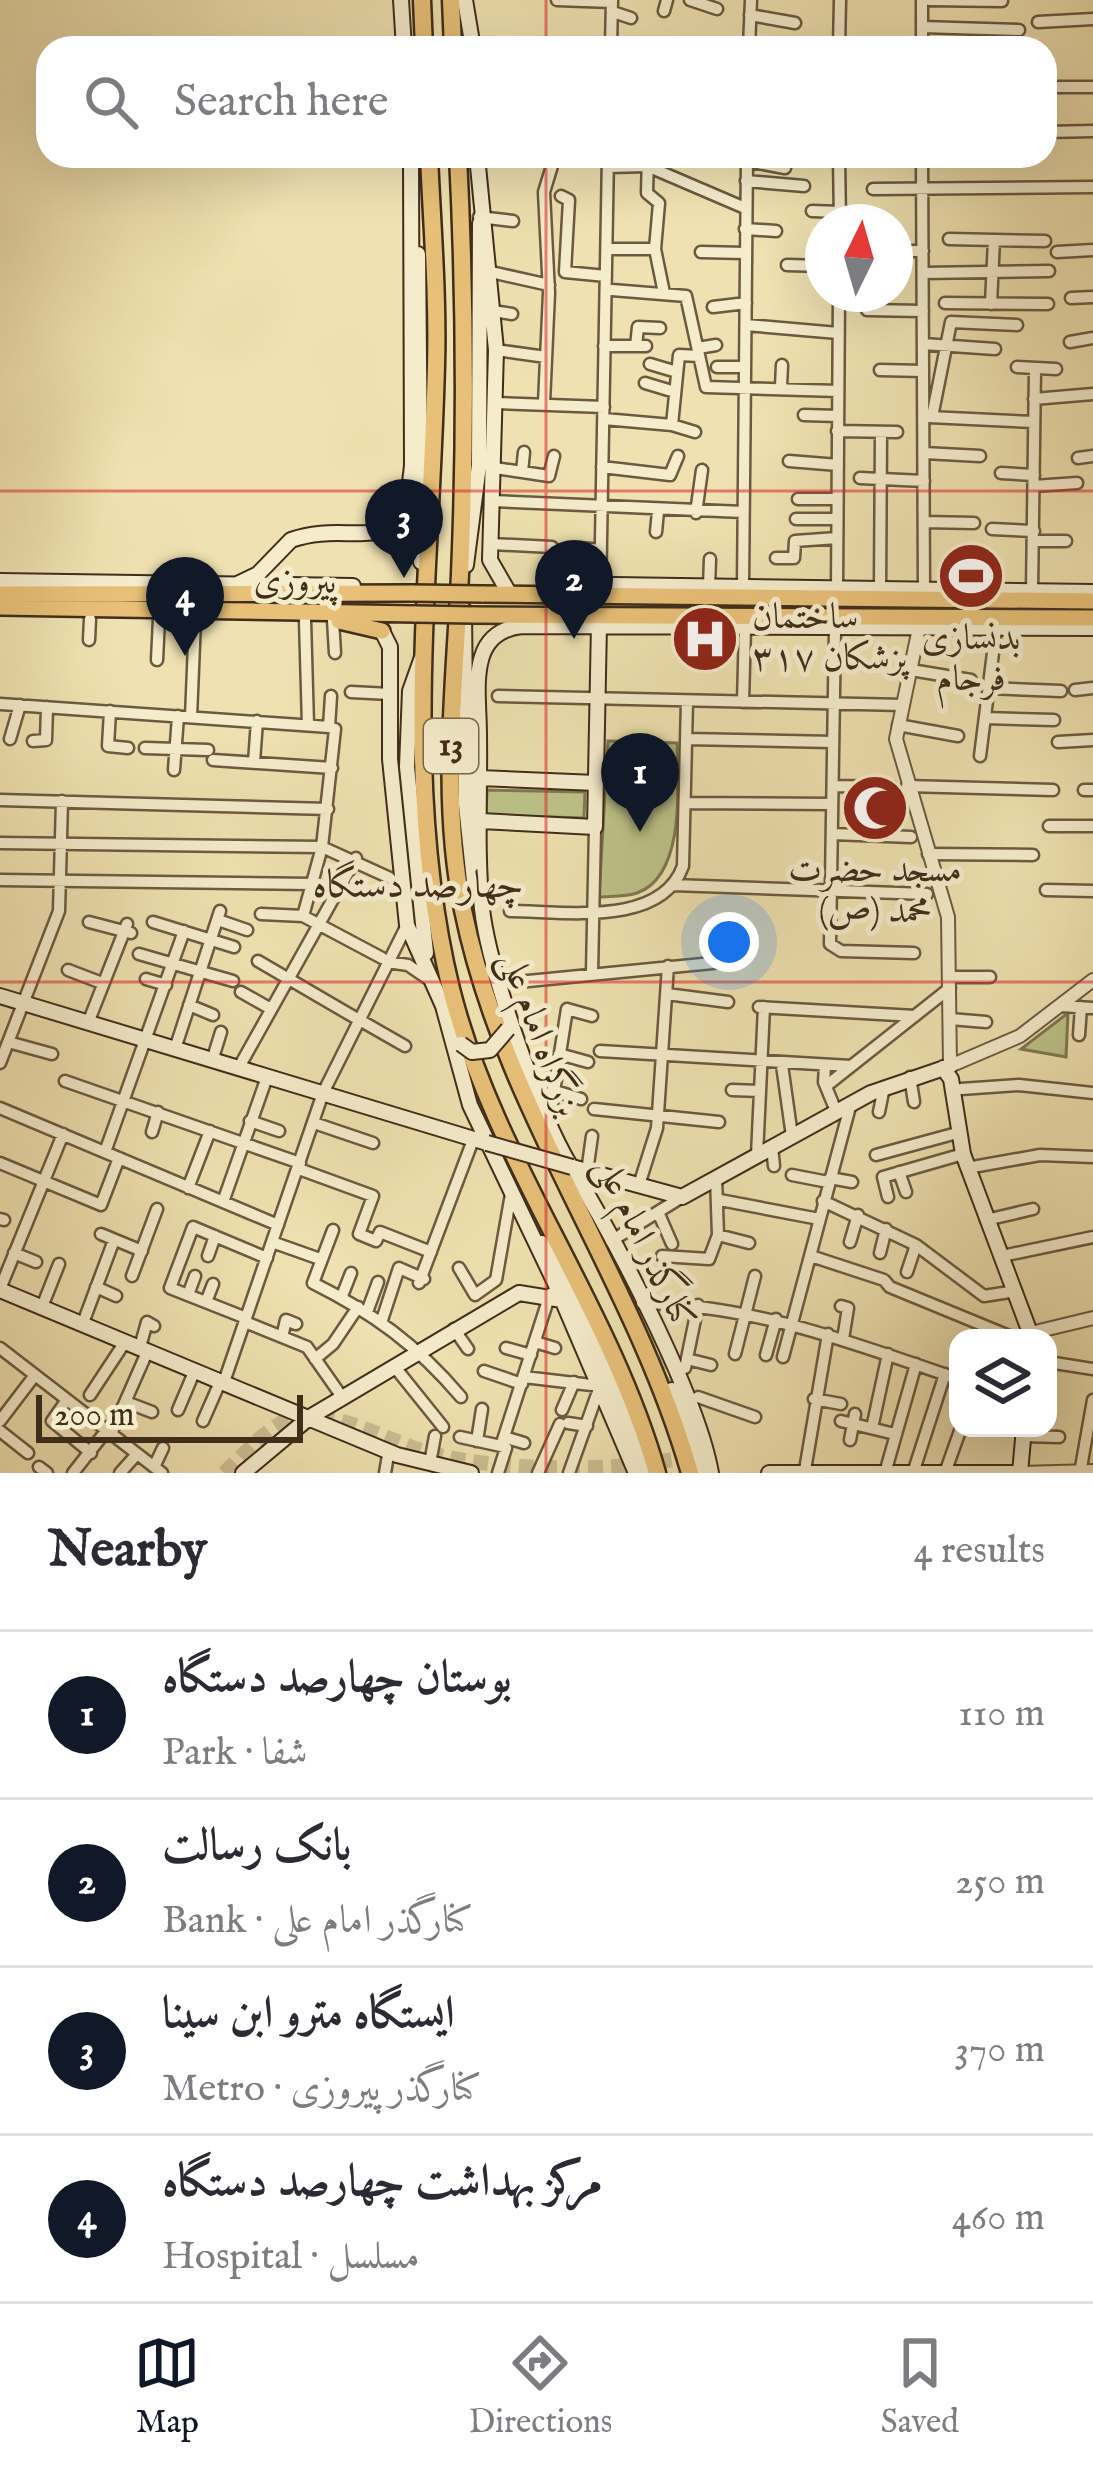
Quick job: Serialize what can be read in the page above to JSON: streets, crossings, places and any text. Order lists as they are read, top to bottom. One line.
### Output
{"streets":{"highway":["13","بزرگراه امام علی"],"main road":["پیروزی","کنارگذر امام علی"]},"crossings":[["پیروزی","بزرگراه امام علی"],["پیروزی","کنارگذر امام علی"]],"districts":["چهارصد دستگاه"],"places":{"sports":["بدنسازی فرجام"],"hospital":["ساختمان پزشکان ۳۱۷"],"mosque":["مسجد حضرت محمد (ص)"]},"scale_bar":"200 m","north":"top","page":{"search":"Search here","pins":["3","2","4","1"],"scale":"200 m","heading":["Nearby","4 results"],"list":[{"mark":"1","name":"بوستان چهارصد دستگاه","note":"Park · شفا","value":"110 m"},{"mark":"2","name":"بانک رسالت","note":"Bank · کنارگذر امام علی","value":"250 m"},{"mark":"3","name":"ایستگاه مترو ابن سینا","note":"Metro · کنارگذر پیروزی","value":"370 m"},{"mark":"4","name":"مرکز بهداشت چهارصد دستگاه","note":"Hospital · مسلسل","value":"460 m"}],"nav":["Map","Directions","Saved"]}}
